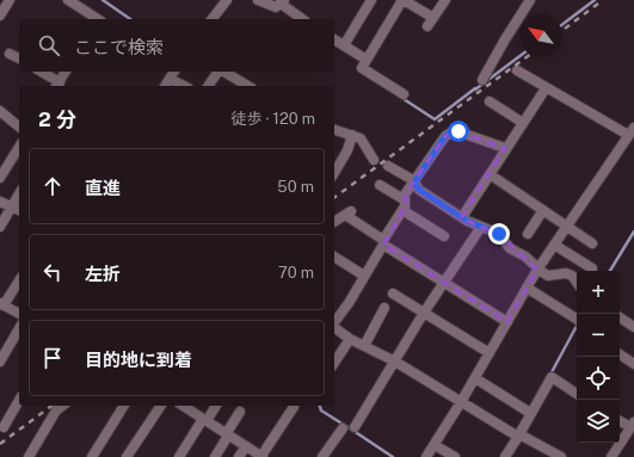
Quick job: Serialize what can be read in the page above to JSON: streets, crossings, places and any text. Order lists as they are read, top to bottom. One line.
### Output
{"north":"top left","page":{"search":"ここで検索","heading":["2 分","徒歩 · 120 m"],"list":[["直進","50 m"],["左折","70 m"],"目的地に到着"],"map_buttons":["+","−"]}}
